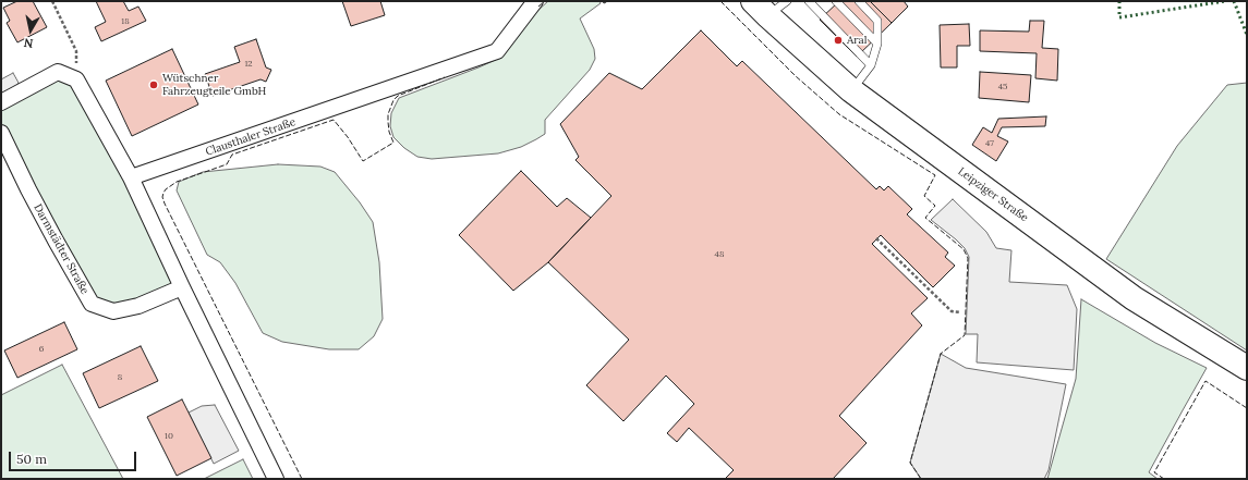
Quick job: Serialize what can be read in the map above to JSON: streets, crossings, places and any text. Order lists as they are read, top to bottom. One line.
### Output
{"streets":{"main road":["Leipziger Straße"],"street":["Clausthaler Straße","Darmstädter Straße"]},"places":["Aral","Wütschner Fahrzeugteile GmbH"],"house_numbers":["18","12","45","47","48","6","8","10"],"scale_bar":"50 m","north":"bottom"}
